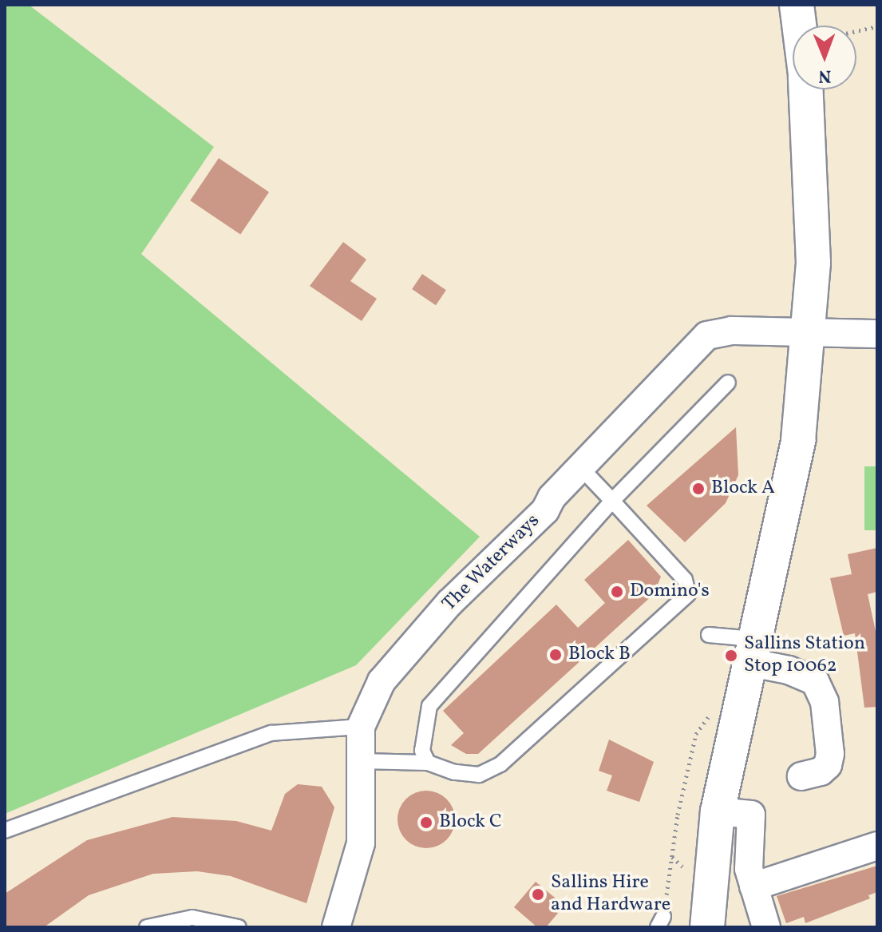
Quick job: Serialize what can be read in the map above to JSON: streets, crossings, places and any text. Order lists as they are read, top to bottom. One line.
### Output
{"streets":{"street":["The Waterways"]},"places":["Block A","Domino's","Block B","Sallins Station Stop 10062","Block C","Sallins Hire and Hardware"],"north":"bottom"}
